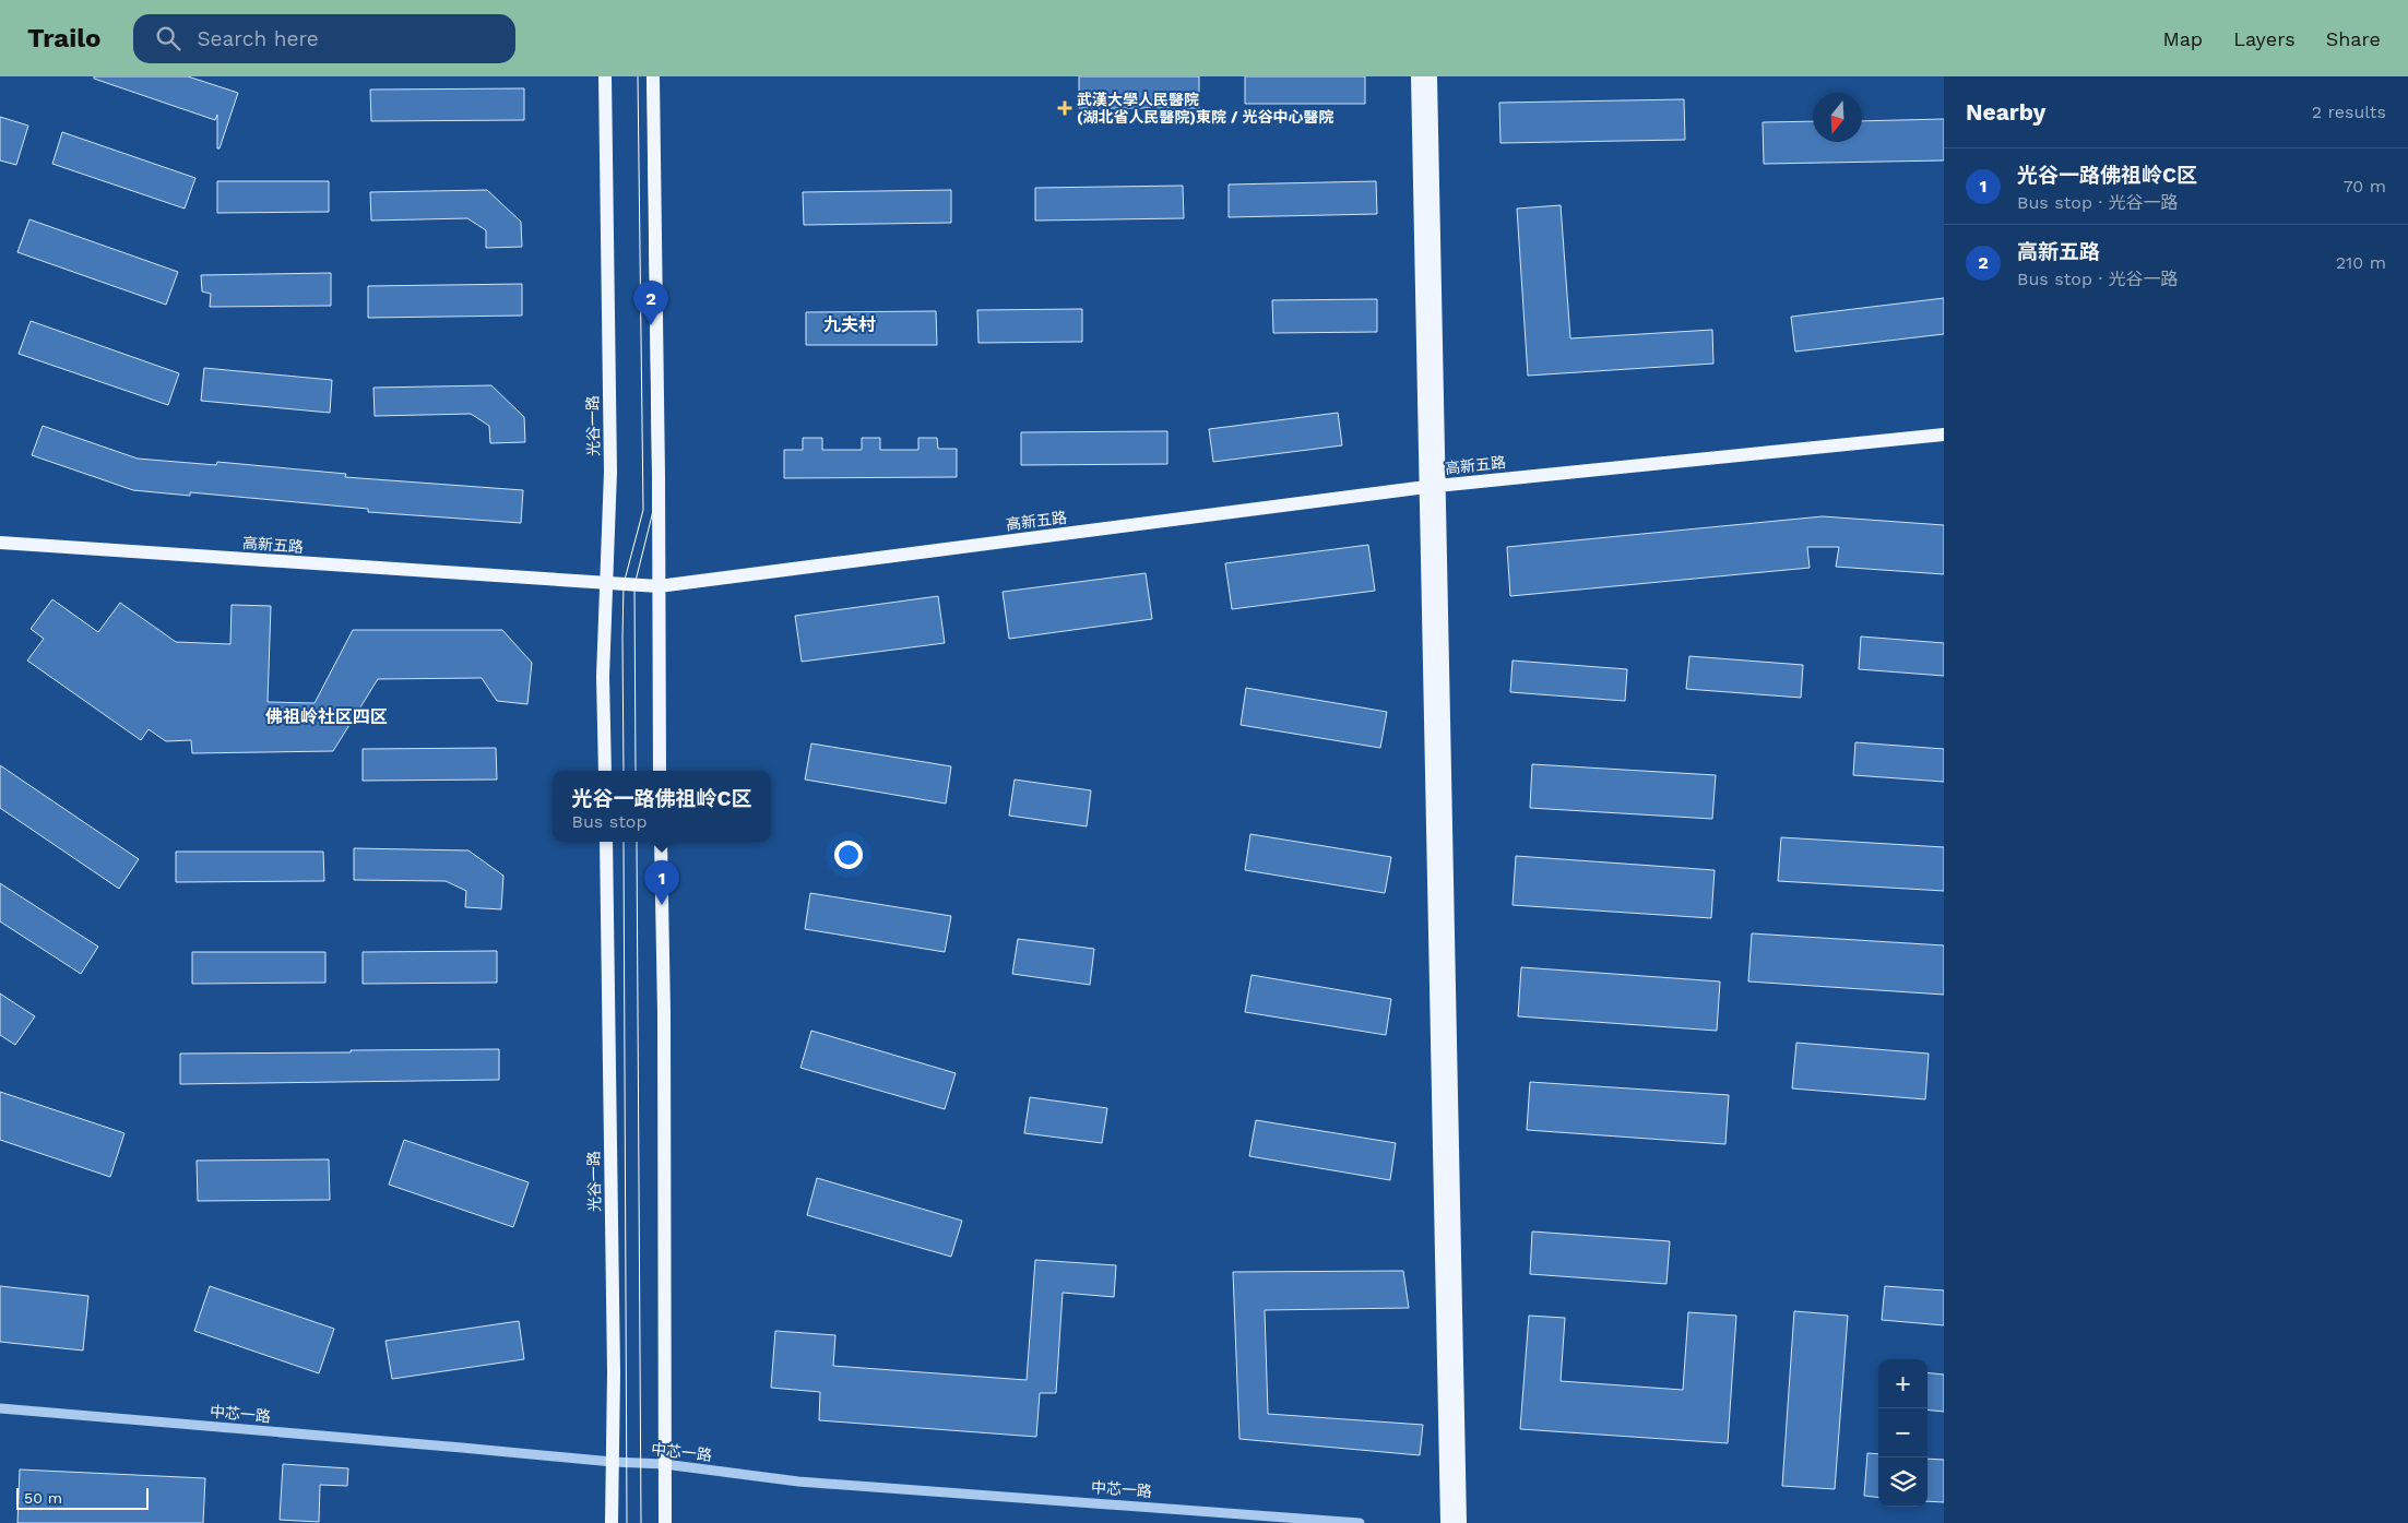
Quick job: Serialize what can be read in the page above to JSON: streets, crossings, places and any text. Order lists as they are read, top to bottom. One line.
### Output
{"streets":{"main road":["光谷一路","高新五路"],"street":["中芯一路"]},"crossings":[["光谷一路","高新五路"],["光谷一路","中芯一路"]],"districts":["九夫村","佛祖岭社区四区"],"places":{"health":["武漢大學人民醫院 (湖北省人民醫院)東院 / 光谷中心醫院"]},"scale_bar":"50 m","north":"bottom","page":{"header":"Trailo","search":"Search here","nav":["Map","Layers","Share"],"heading":["Nearby","2 results"],"list":[{"mark":"1","name":"光谷一路佛祖岭C区","note":"Bus stop · 光谷一路","value":"70 m"},{"mark":"2","name":"高新五路","note":"Bus stop · 光谷一路","value":"210 m"}],"pins":["2","1"],"popup":["光谷一路佛祖岭C区","Bus stop"],"map_buttons":["+","−"],"scale":"50 m"}}
